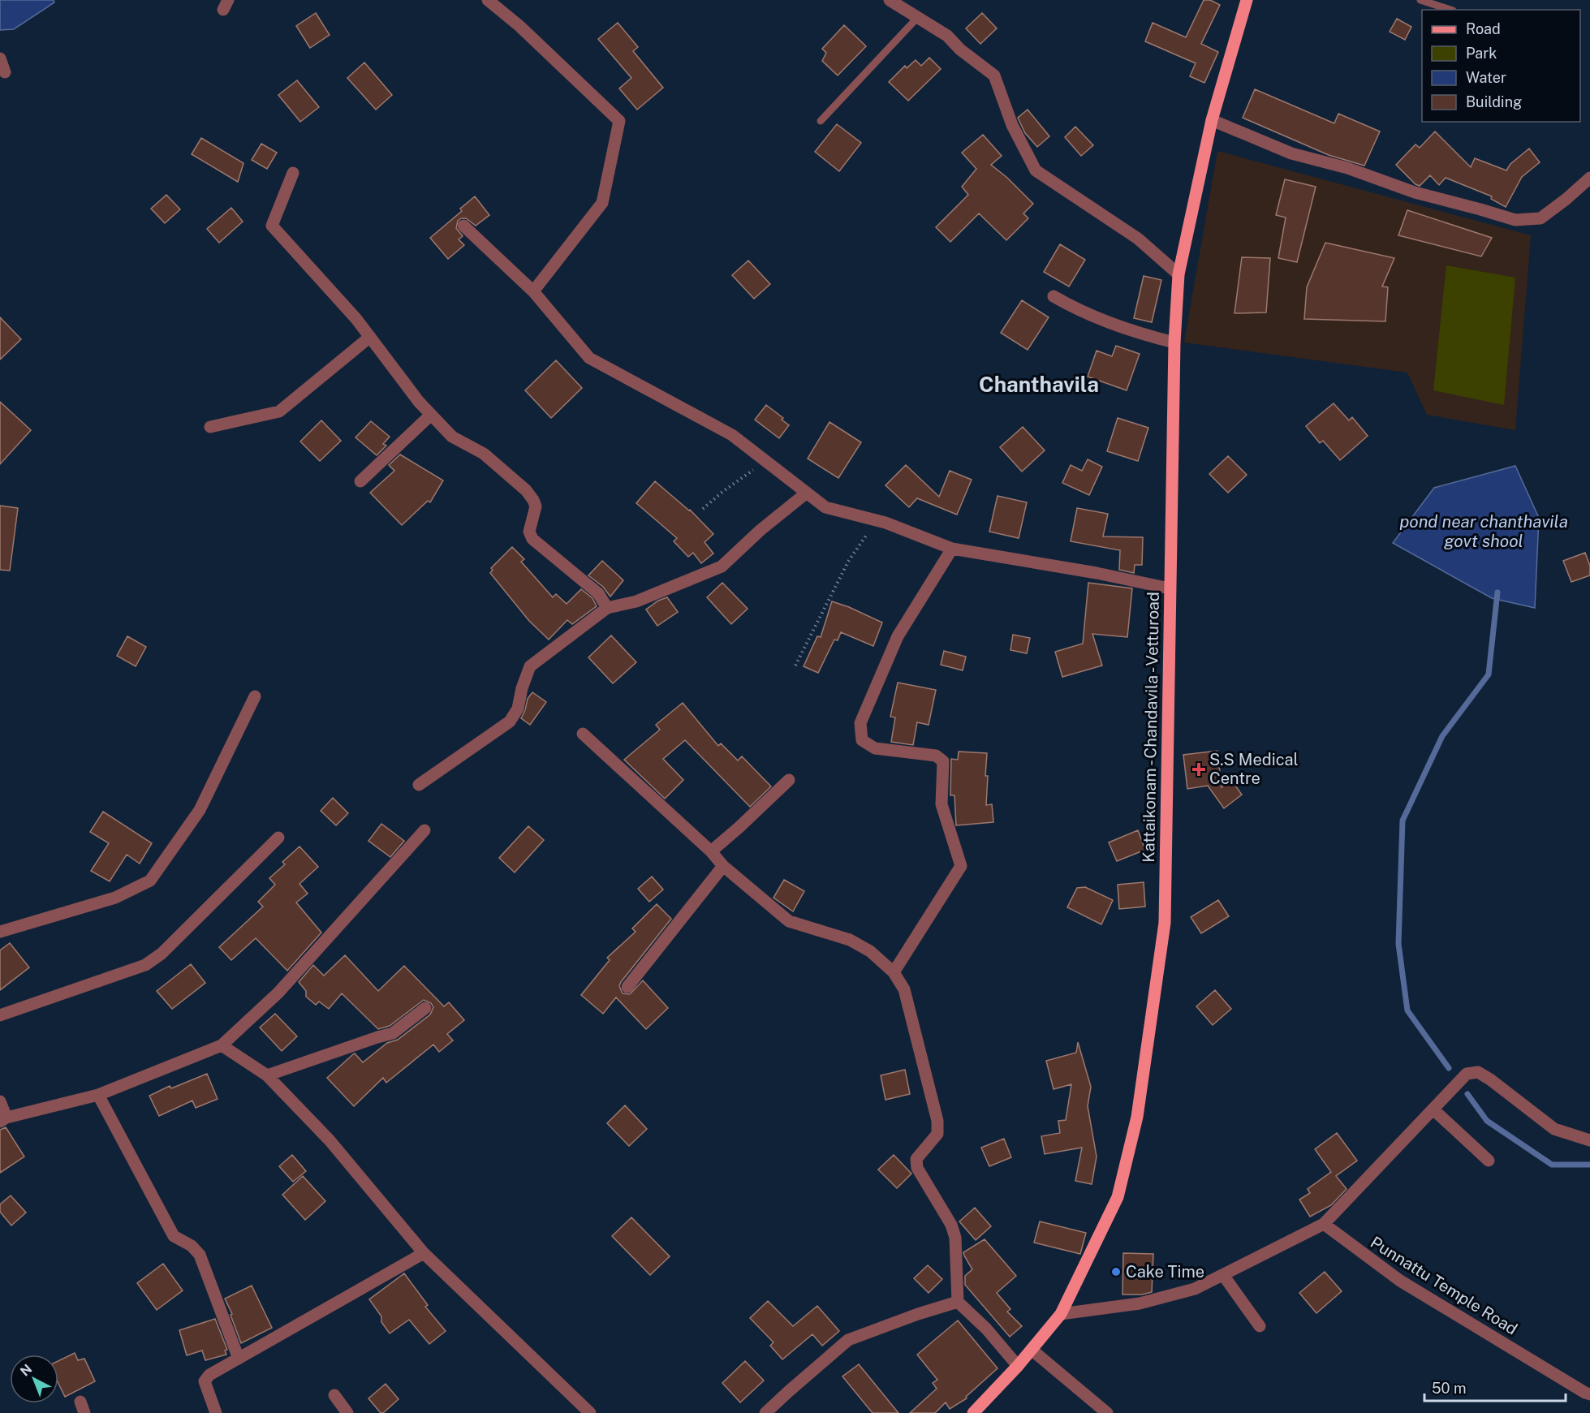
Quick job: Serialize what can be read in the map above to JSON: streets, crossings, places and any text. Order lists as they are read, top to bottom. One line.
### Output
{"streets":{"main road":["Kattaikonam - Chandavila - Vetturoad"],"street":["Punnattu Temple Road"]},"districts":["Chanthavila"],"water":["pond near chanthavila govt shool"],"places":{"health":["S.S Medical Centre"],"other":["Cake Time"]},"legend":["Road","Park","Water","Building"],"scale_bar":"50 m","north":"top left"}
